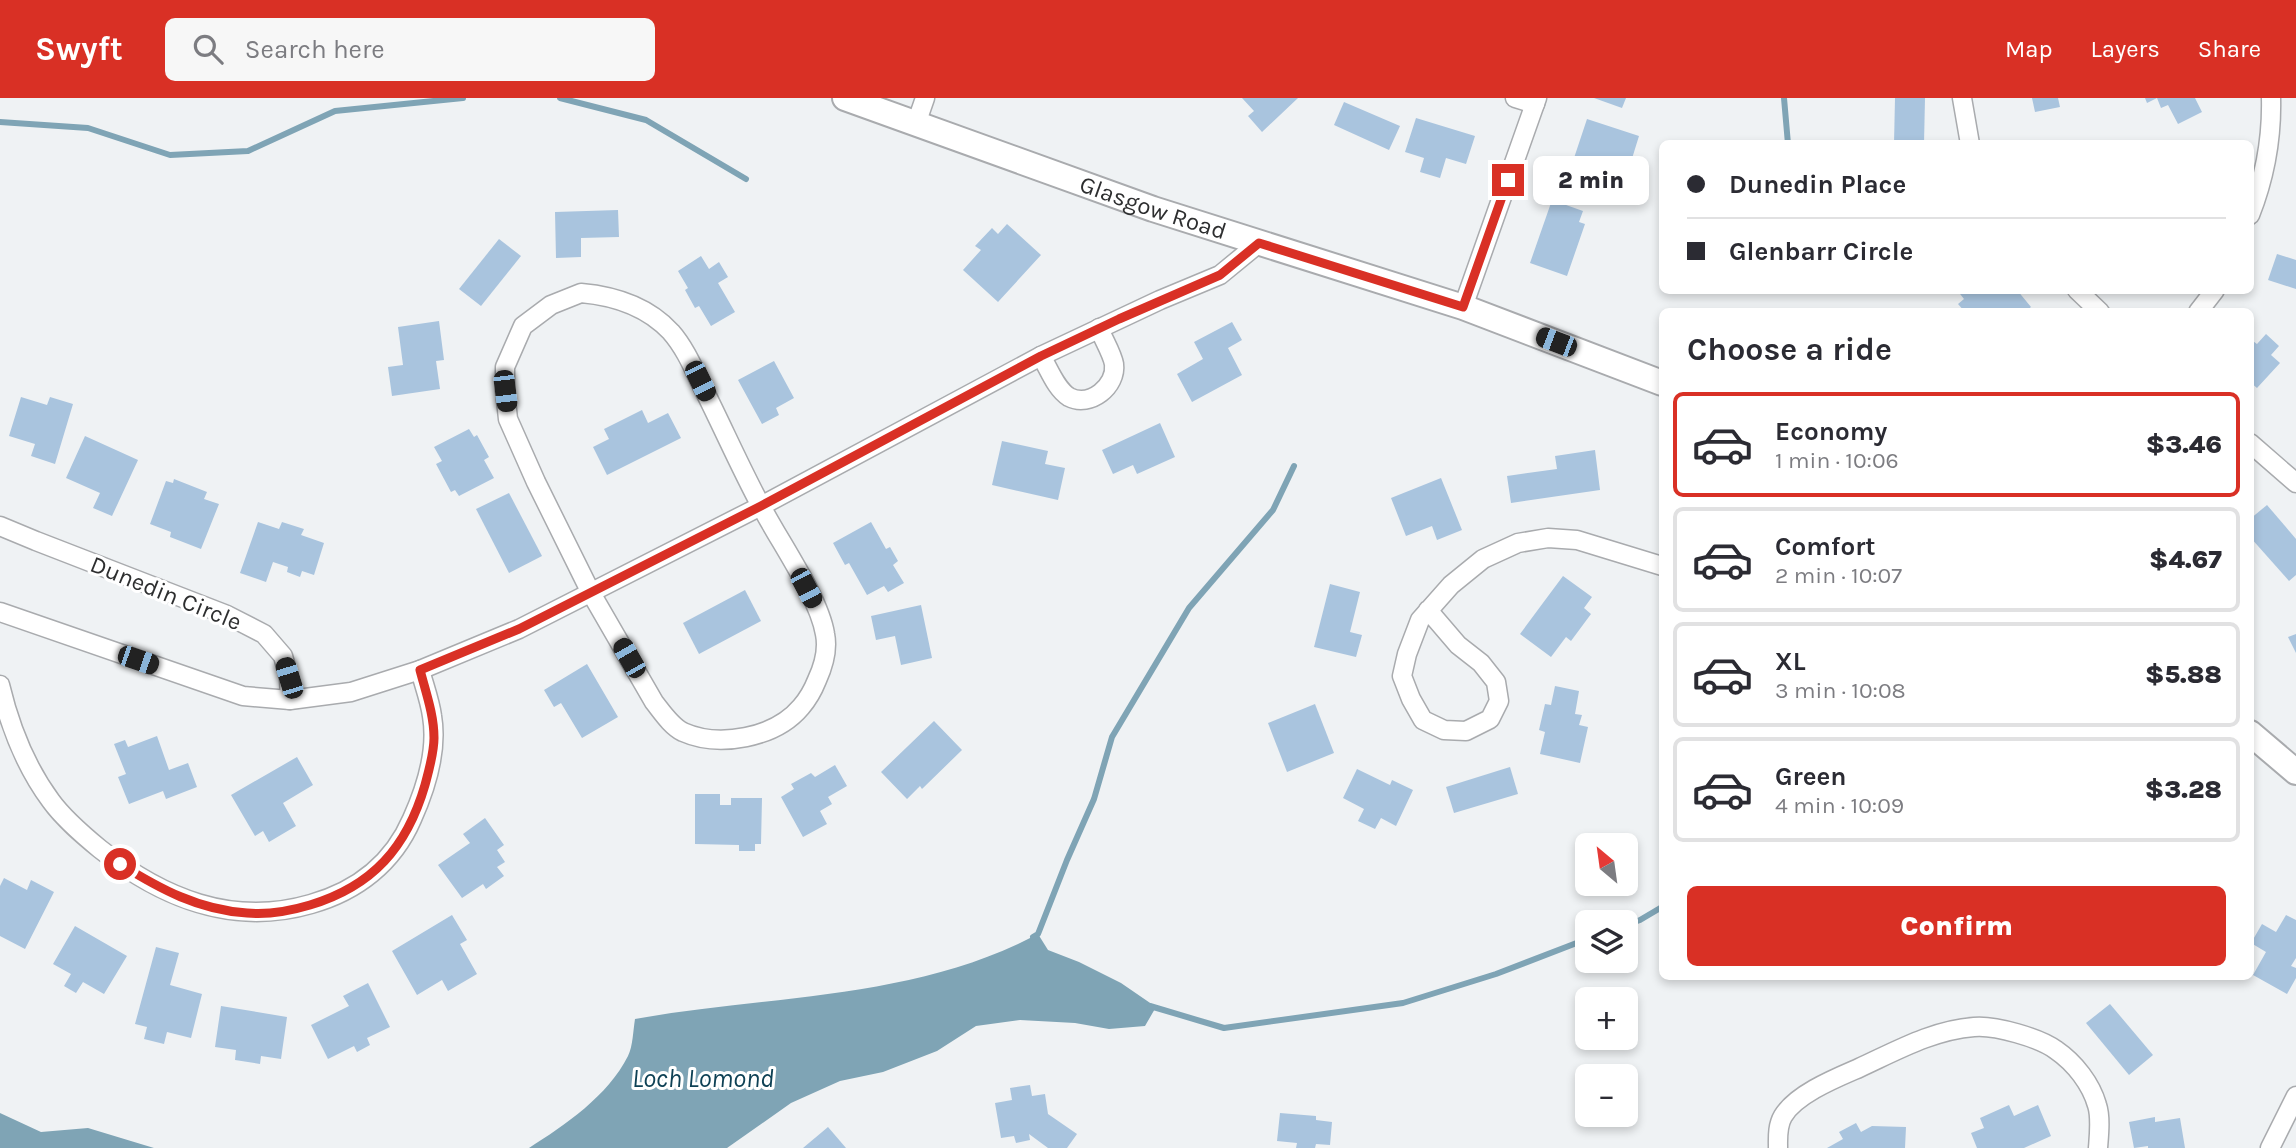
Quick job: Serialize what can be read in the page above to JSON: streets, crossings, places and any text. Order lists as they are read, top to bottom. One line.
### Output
{"streets":{"street":["Glasgow Road","Dunedin Circle"]},"water":["Loch Lomond"],"north":"top left","page":{"header":"Swyft","search":"Search here","nav":["Map","Layers","Share"],"banner":["Dunedin Place","Glenbarr Circle"],"bubble":"2 min","heading":"Choose a ride","list":[{"name":"Economy","note":"1 min · 10:06","value":"$3.46"},{"name":"Comfort","note":"2 min · 10:07","value":"$4.67"},{"name":"XL","note":"3 min · 10:08","value":"$5.88"},{"name":"Green","note":"4 min · 10:09","value":"$3.28"}],"map_buttons":["+","−"],"buttons":"Confirm"}}
